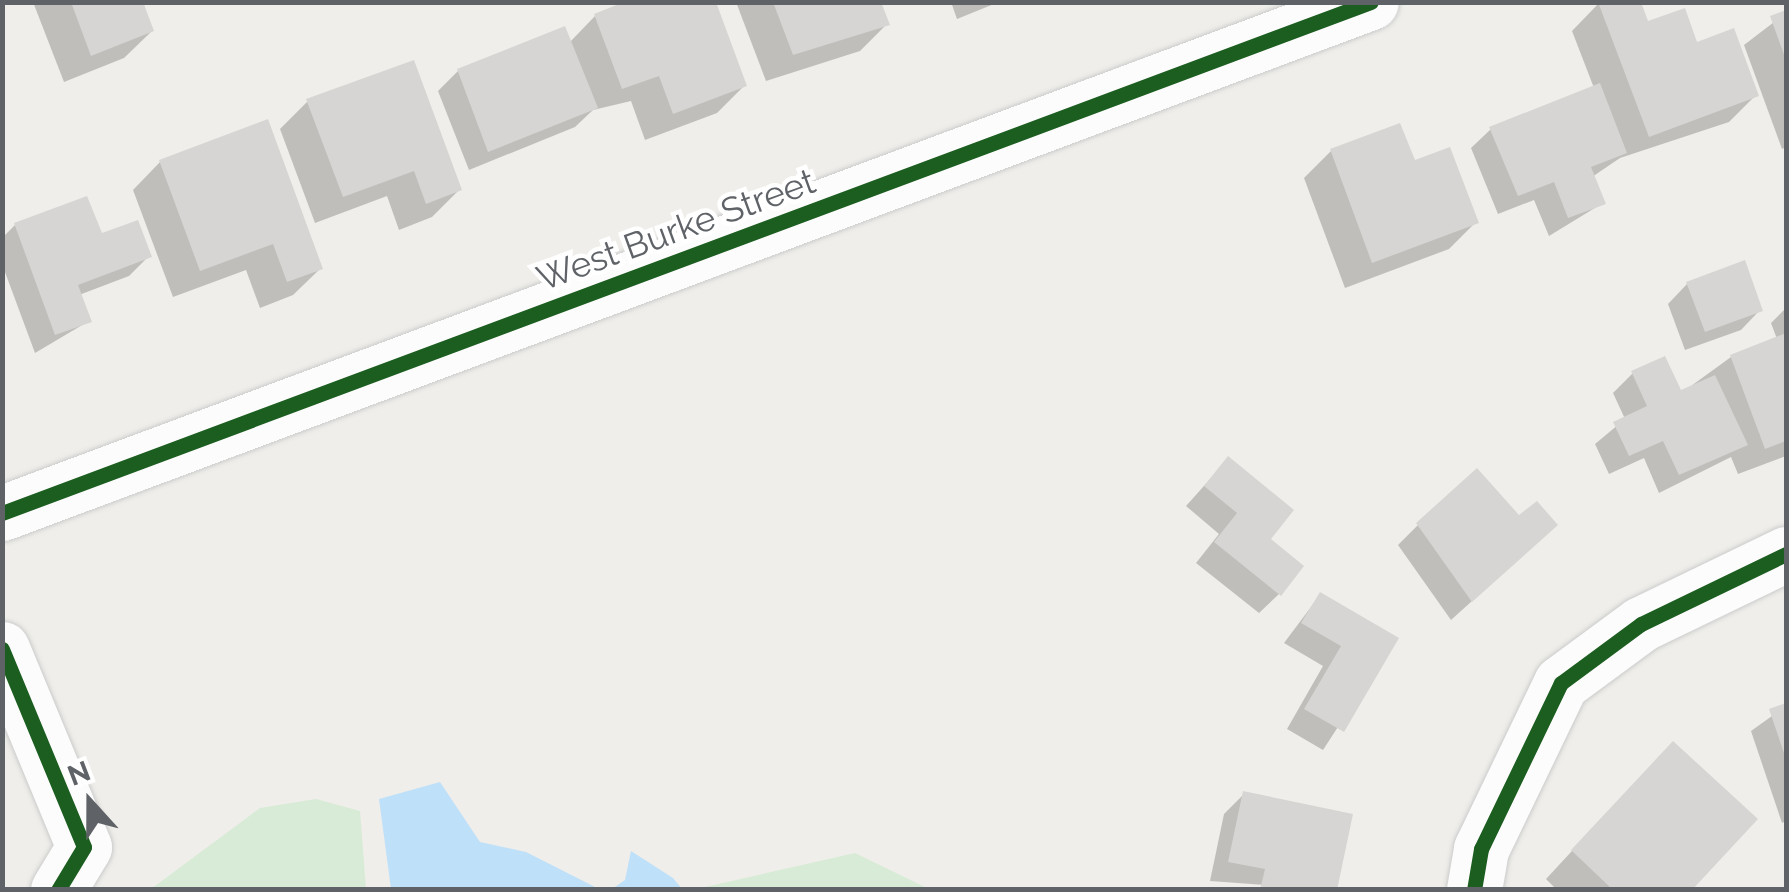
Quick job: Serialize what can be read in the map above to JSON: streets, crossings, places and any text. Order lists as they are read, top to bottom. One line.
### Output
{"streets":{"street":["West Burke Street"]},"north":"top"}
